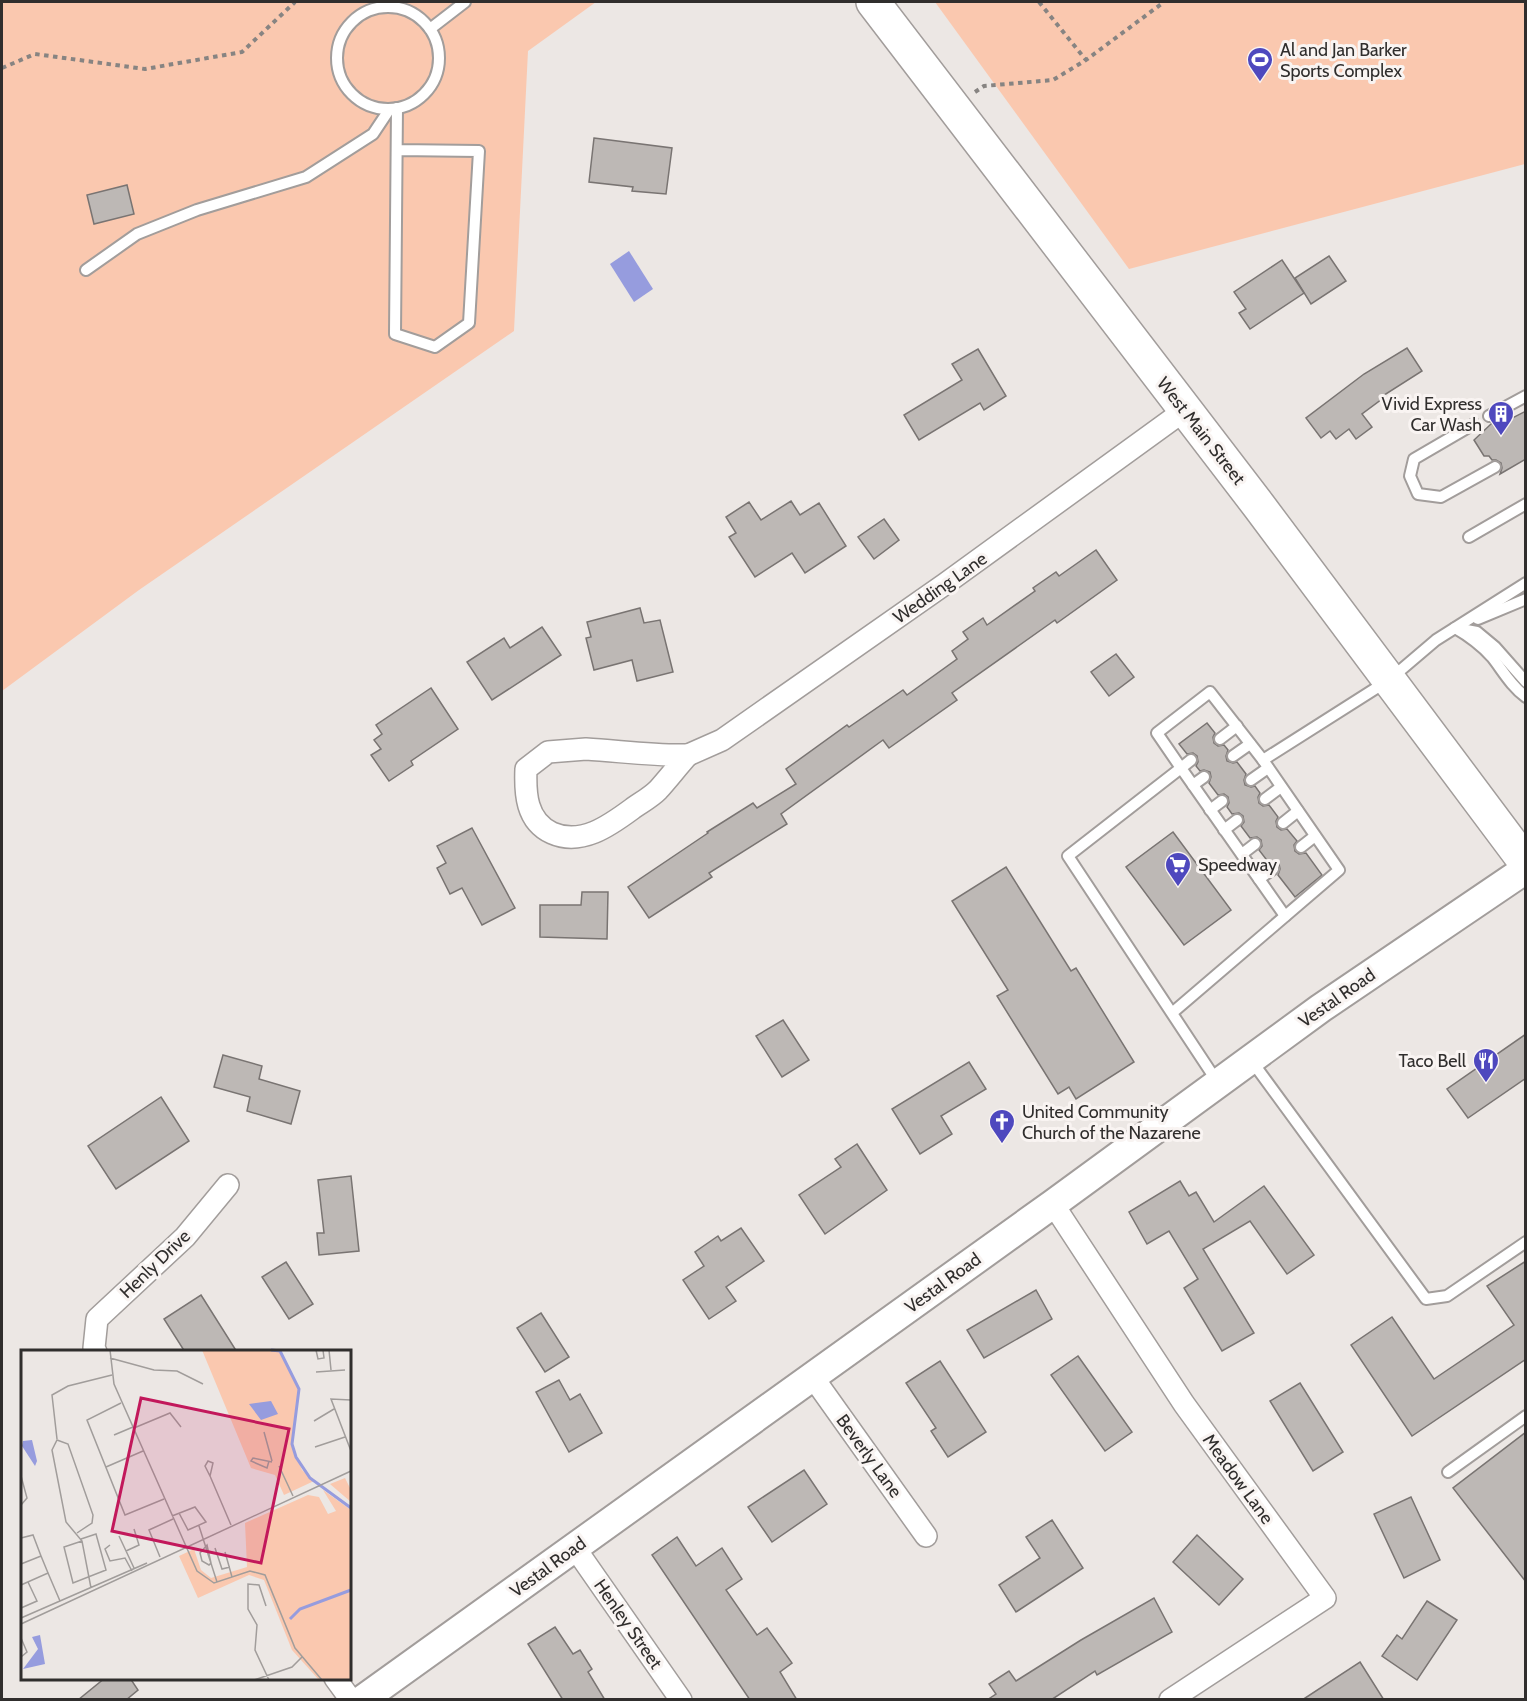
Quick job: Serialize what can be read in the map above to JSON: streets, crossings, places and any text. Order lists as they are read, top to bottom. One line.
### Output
{"streets":{"main road":["West Main Street"],"street":["Wedding Lane","Vestal Road","Henly Drive","Beverly Lane","Meadow Lane","Henley Street"]},"crossings":[["West Main Street","Wedding Lane"],["Vestal Road","Beverly Lane"],["Vestal Road","Meadow Lane"],["Vestal Road","Henley Street"]],"places":{"sports":["Al and Jan Barker Sports Complex"],"building":["Vivid Express Car Wash"],"supermarket":["Speedway"],"restaurant":["Taco Bell"],"church":["United Community Church of the Nazarene"]}}
